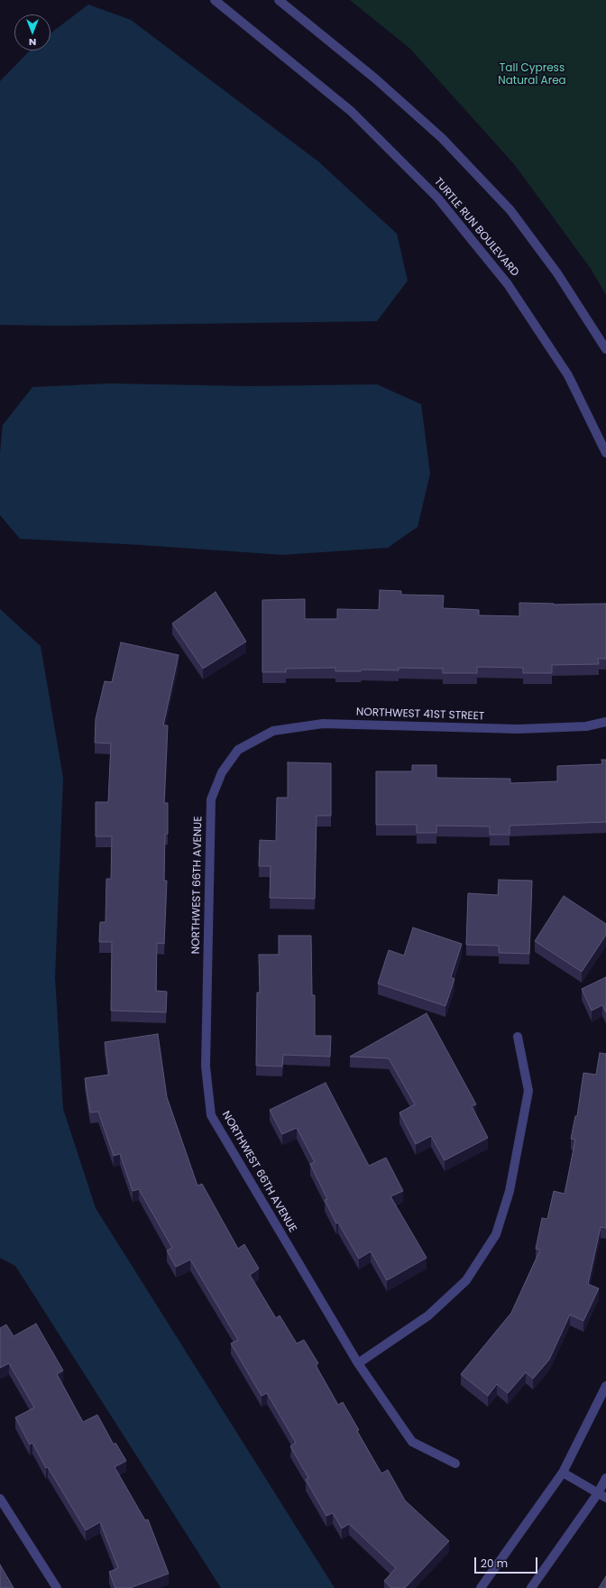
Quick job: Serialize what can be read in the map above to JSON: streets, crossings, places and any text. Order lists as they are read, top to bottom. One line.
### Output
{"streets":{"street":["TURTLE RUN BOULEVARD","NORTHWEST 41ST STREET","NORTHWEST 66TH AVENUE"]},"crossings":[["NORTHWEST 41ST STREET","NORTHWEST 66TH AVENUE"]],"parks":["Tall Cypress Natural Area"],"scale_bar":"20 m","north":"bottom"}
